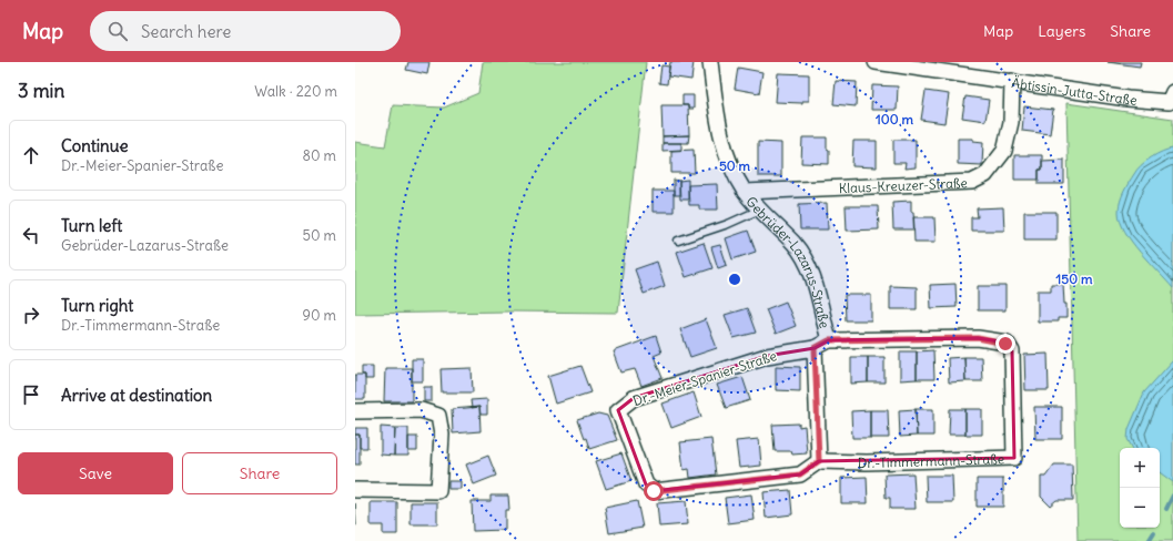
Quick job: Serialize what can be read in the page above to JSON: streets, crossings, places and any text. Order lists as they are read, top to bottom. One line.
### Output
{"streets":{"street":["Äbtissin-Jutta-Straße","Klaus-Kreuzer-Straße","Gebrüder-Lazarus-Straße","Dr.-Meier-Spanier-Straße","Dr.-Timmermann-Straße"]},"crossings":[["Äbtissin-Jutta-Straße","Klaus-Kreuzer-Straße"],["Klaus-Kreuzer-Straße","Gebrüder-Lazarus-Straße"],["Gebrüder-Lazarus-Straße","Dr.-Meier-Spanier-Straße"],["Gebrüder-Lazarus-Straße","Dr.-Timmermann-Straße"],["Dr.-Meier-Spanier-Straße","Dr.-Timmermann-Straße"]],"page":{"header":"Map","search":"Search here","nav":["Map","Layers","Share"],"heading":["3 min","Walk · 220 m"],"list":[["Continue","Dr.-Meier-Spanier-Straße","80 m"],["Turn left","Gebrüder-Lazarus-Straße","50 m"],["Turn right","Dr.-Timmermann-Straße","90 m"],"Arrive at destination"],"buttons":["Save","Share"],"map_buttons":["+","−"]},"rings":["100 m","50 m","150 m"]}
